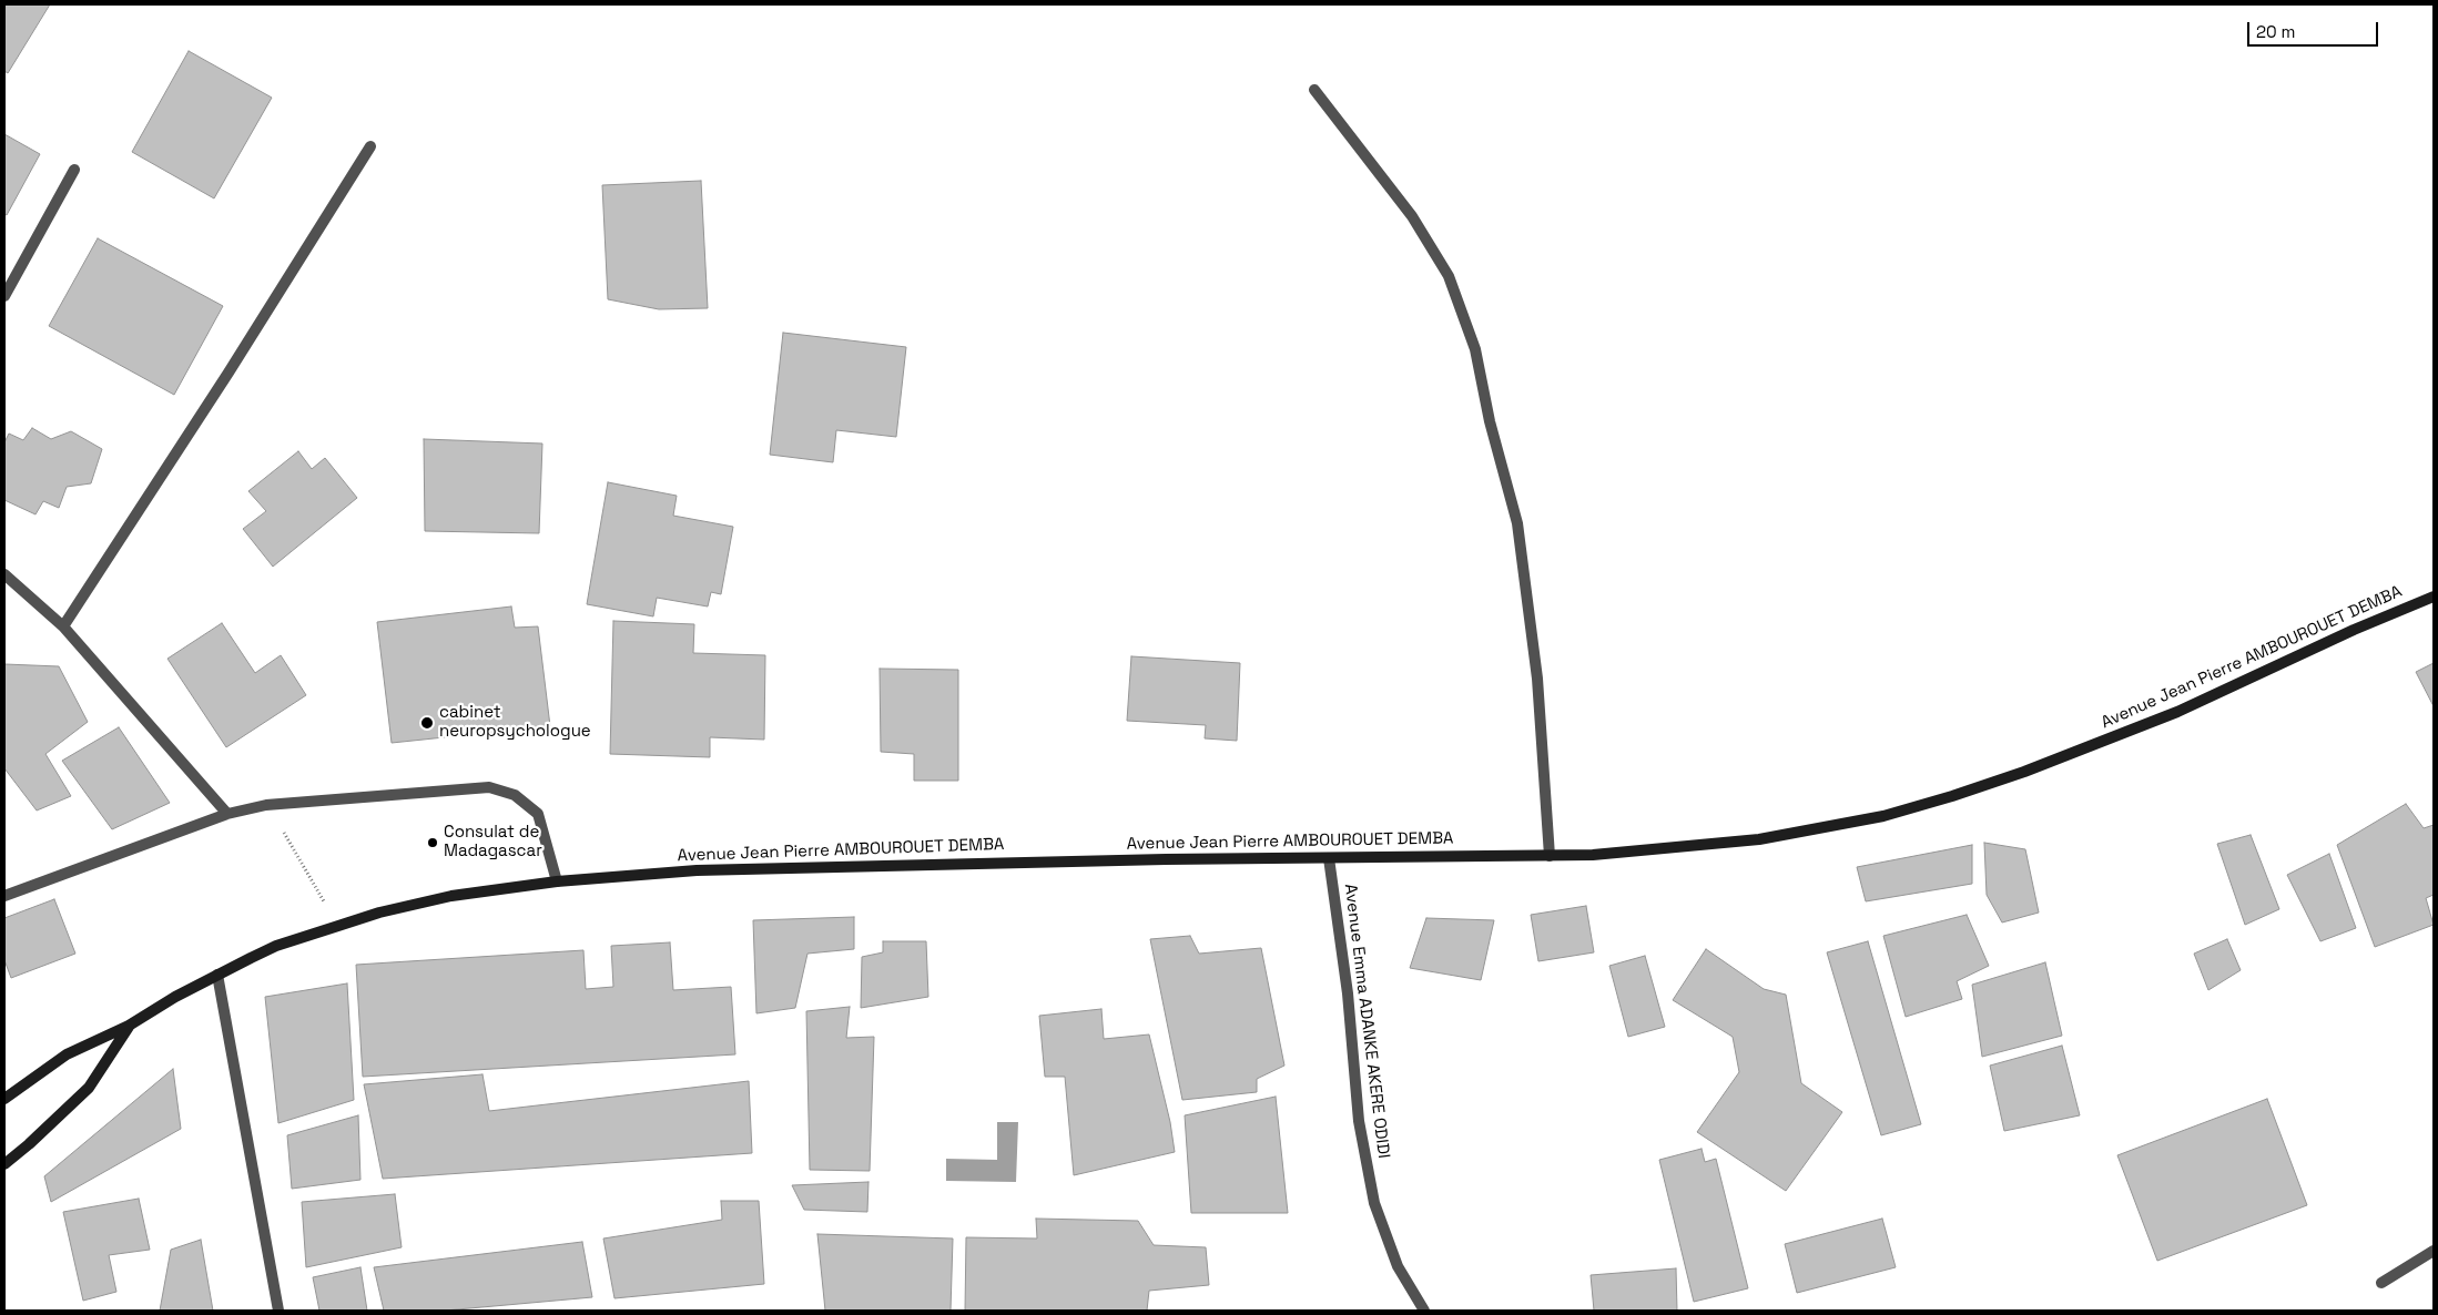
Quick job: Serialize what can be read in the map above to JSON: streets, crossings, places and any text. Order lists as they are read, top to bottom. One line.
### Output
{"streets":{"main road":["Avenue Jean Pierre AMBOUROUET DEMBA"],"street":["Avenue Emma ADANKE AKERE ODIDI"]},"crossings":[["Avenue Jean Pierre AMBOUROUET DEMBA","Avenue Emma ADANKE AKERE ODIDI"]],"places":["cabinet neuropsychologue","Consulat de Madagascar"],"scale_bar":"20 m"}
